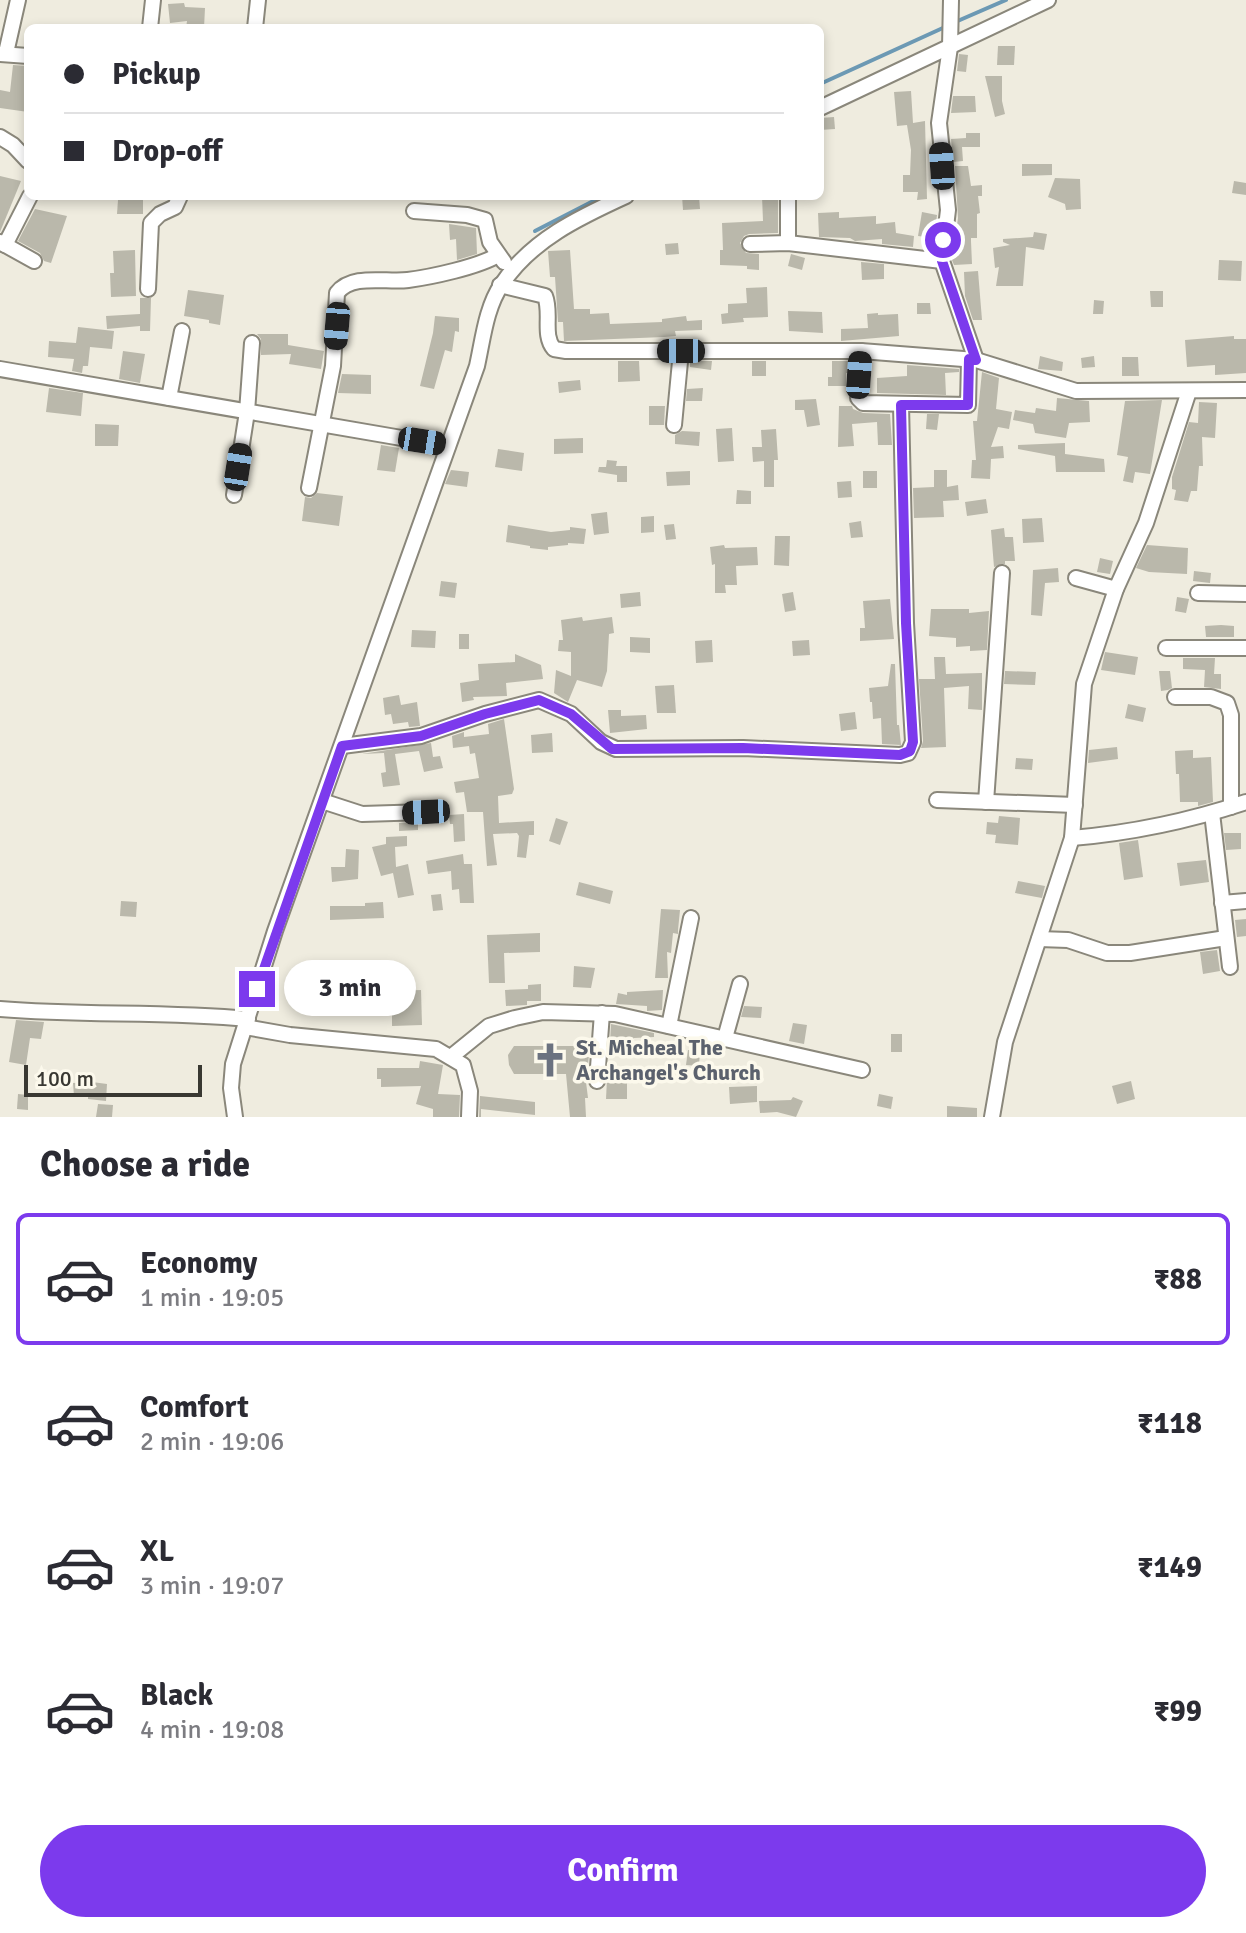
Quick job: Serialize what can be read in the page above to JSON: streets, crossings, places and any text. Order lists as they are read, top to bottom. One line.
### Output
{"places":{"church":["St. Micheal The Archangel's Church"]},"scale_bar":"100 m","page":{"banner":["Pickup","Drop-off"],"bubble":"3 min","scale":"100 m","heading":"Choose a ride","list":[{"name":"Economy","note":"1 min · 19:05","value":"₹88"},{"name":"Comfort","note":"2 min · 19:06","value":"₹118"},{"name":"XL","note":"3 min · 19:07","value":"₹149"},{"name":"Black","note":"4 min · 19:08","value":"₹99"}],"buttons":"Confirm"}}
